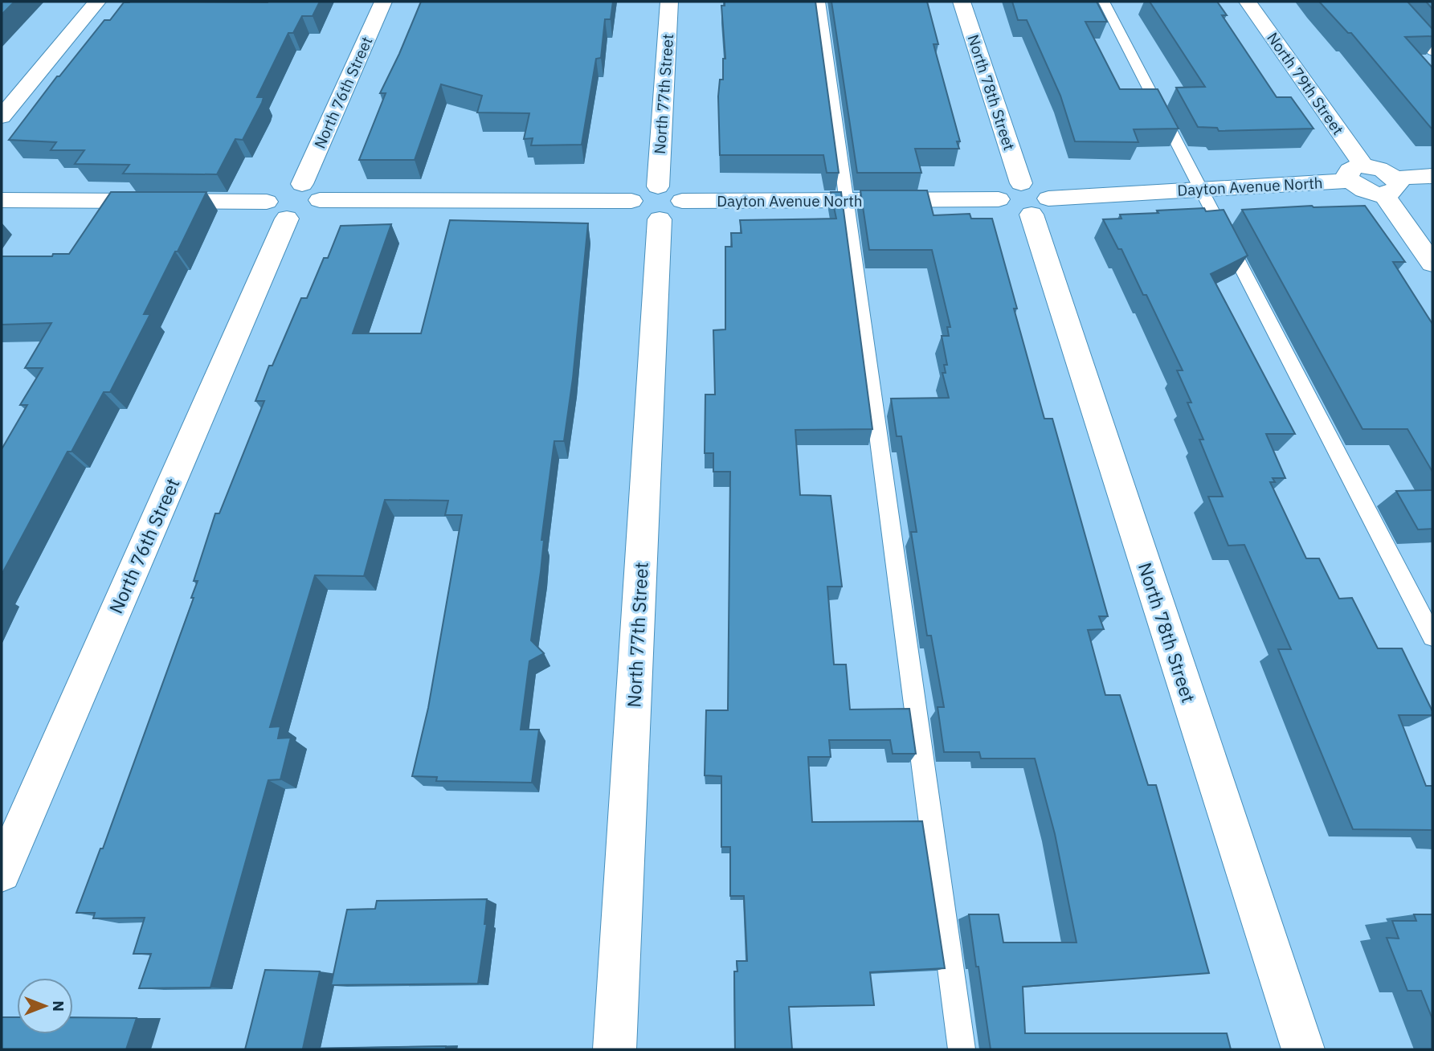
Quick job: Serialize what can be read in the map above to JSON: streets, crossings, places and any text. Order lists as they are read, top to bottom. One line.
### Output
{"streets":{"street":["North 79th Street","North 76th Street","North 78th Street","North 77th Street","Dayton Avenue North"]},"crossings":[["North 79th Street","Dayton Avenue North"],["North 78th Street","Dayton Avenue North"],["North 77th Street","Dayton Avenue North"]],"north":"right"}
